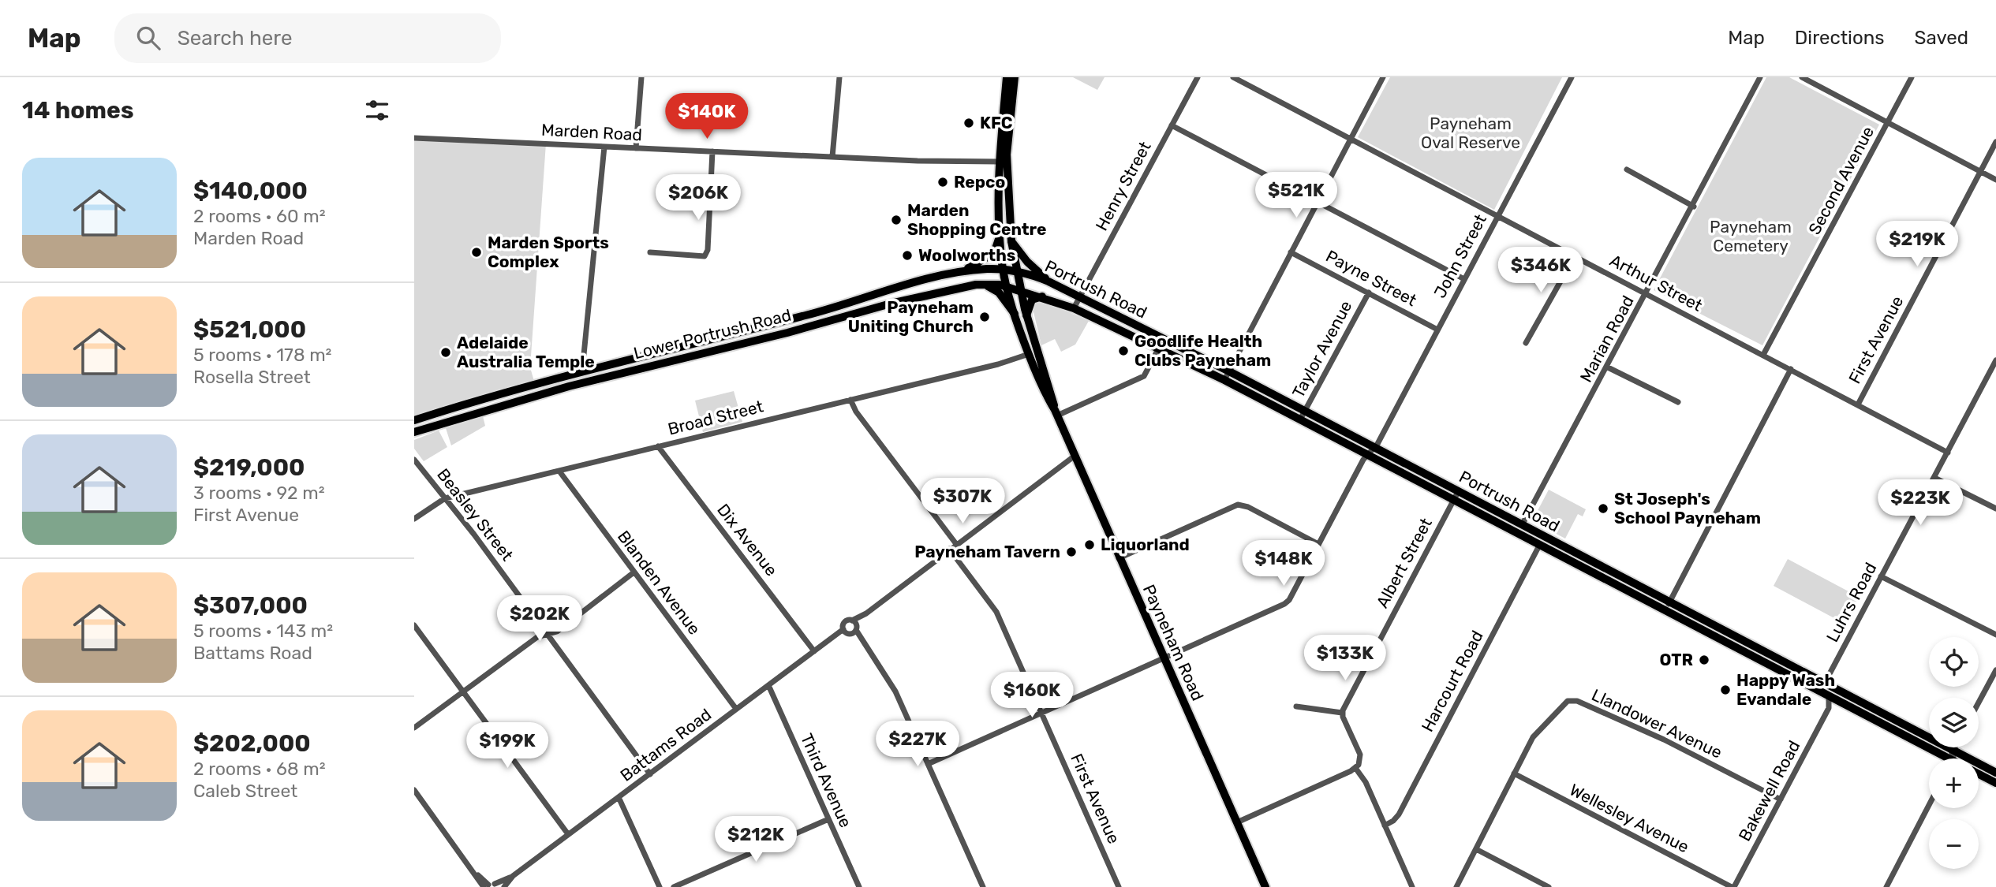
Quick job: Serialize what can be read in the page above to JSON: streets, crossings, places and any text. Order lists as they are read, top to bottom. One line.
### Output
{"streets":{"main road":["Portrush Road","Lower Portrush Road","Payneham Road"],"street":["Marden Road","Second Avenue","Henry Street","John Street","Payne Street","Arthur Street","Marian Road","First Avenue","Taylor Avenue","Broad Street","Beasley Street","Dix Avenue","Albert Street","Blanden Avenue","Luhrs Road","Harcourt Road","Llandower Avenue","Battams Road","Third Avenue","Bakewell Road","Wellesley Avenue"]},"crossings":[["Marden Road","Payneham Road"],["Second Avenue","Arthur Street"],["Henry Street","Portrush Road"],["John Street","Payne Street"],["John Street","Arthur Street"],["John Street","Portrush Road"],["Payne Street","Taylor Avenue"],["Arthur Street","Marian Road"],["Arthur Street","First Avenue"],["Arthur Street","Luhrs Road"],["Portrush Road","Lower Portrush Road"],["Portrush Road","Marian Road"],["Portrush Road","Taylor Avenue"],["Portrush Road","Albert Street"],["Portrush Road","Luhrs Road"],["Portrush Road","Payneham Road"],["Portrush Road","Harcourt Road"],["Portrush Road","Bakewell Road"],["Lower Portrush Road","Payneham Road"],["Broad Street","Beasley Street"],["Broad Street","Dix Avenue"],["Broad Street","Blanden Avenue"],["Broad Street","Payneham Road"],["Beasley Street","Battams Road"],["Dix Avenue","Battams Road"],["Blanden Avenue","Battams Road"],["Llandower Avenue","Bakewell Road"],["Llandower Avenue","Wellesley Avenue"],["Battams Road","Third Avenue"],["Bakewell Road","Wellesley Avenue"]],"parks":["Payneham Oval Reserve","Payneham Cemetery"],"places":["KFC","Repco","Marden Shopping Centre","Marden Sports Complex","Woolworths","Payneham Uniting Church","Goodlife Health Clubs Payneham","Adelaide Australia Temple","St Joseph's School Payneham","Liquorland","Payneham Tavern","OTR","Happy Wash Evandale"],"page":{"header":"Map","search":"Search here","nav":["Map","Directions","Saved"],"heading":"14 homes","price":["$140K","$521K","$206K","$219K","$346K","$307K","$223K","$148K","$202K","$133K","$160K","$227K","$199K","$212K"],"list":[{"name":"$140,000","note":"2 rooms · 60 m² · Marden Road"},{"name":"$521,000","note":"5 rooms · 178 m² · Rosella Street"},{"name":"$219,000","note":"3 rooms · 92 m² · First Avenue"},{"name":"$307,000","note":"5 rooms · 143 m² · Battams Road"},{"name":"$202,000","note":"2 rooms · 68 m² · Caleb Street"}],"map_buttons":["+","−"]}}
